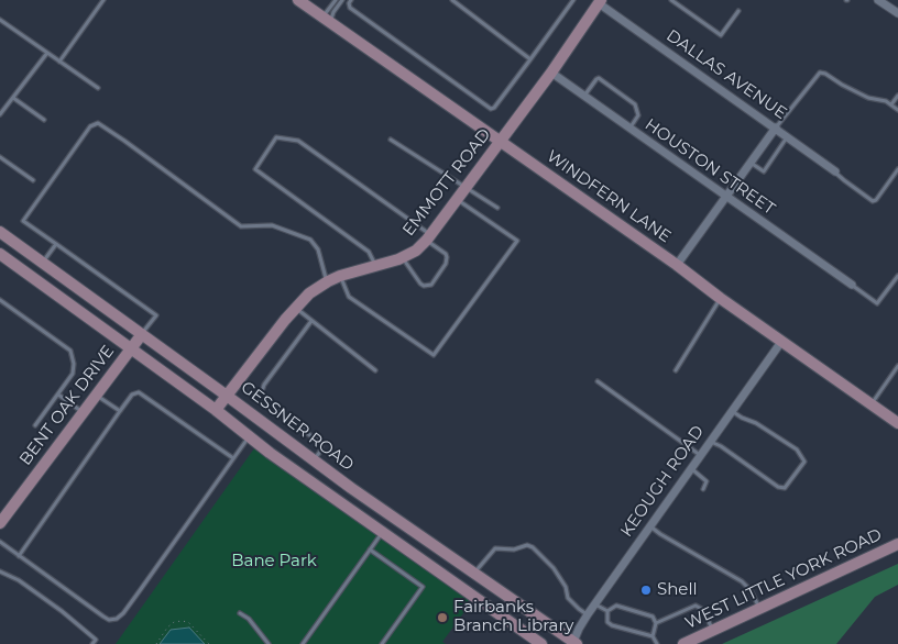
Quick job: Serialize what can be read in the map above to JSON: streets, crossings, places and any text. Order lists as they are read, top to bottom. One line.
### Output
{"streets":{"main road":["EMMOTT ROAD","WINDFERN LANE","BENT OAK DRIVE","GESSNER ROAD","WEST LITTLE YORK ROAD"],"street":["DALLAS AVENUE","HOUSTON STREET","KEOUGH ROAD"]},"crossings":[["DALLAS AVENUE","EMMOTT ROAD"],["HOUSTON STREET","EMMOTT ROAD"],["EMMOTT ROAD","WINDFERN LANE"],["EMMOTT ROAD","GESSNER ROAD"],["WINDFERN LANE","KEOUGH ROAD"],["BENT OAK DRIVE","GESSNER ROAD"],["GESSNER ROAD","KEOUGH ROAD"]],"parks":["Bane Park"],"places":["Shell","Fairbanks Branch Library"]}
